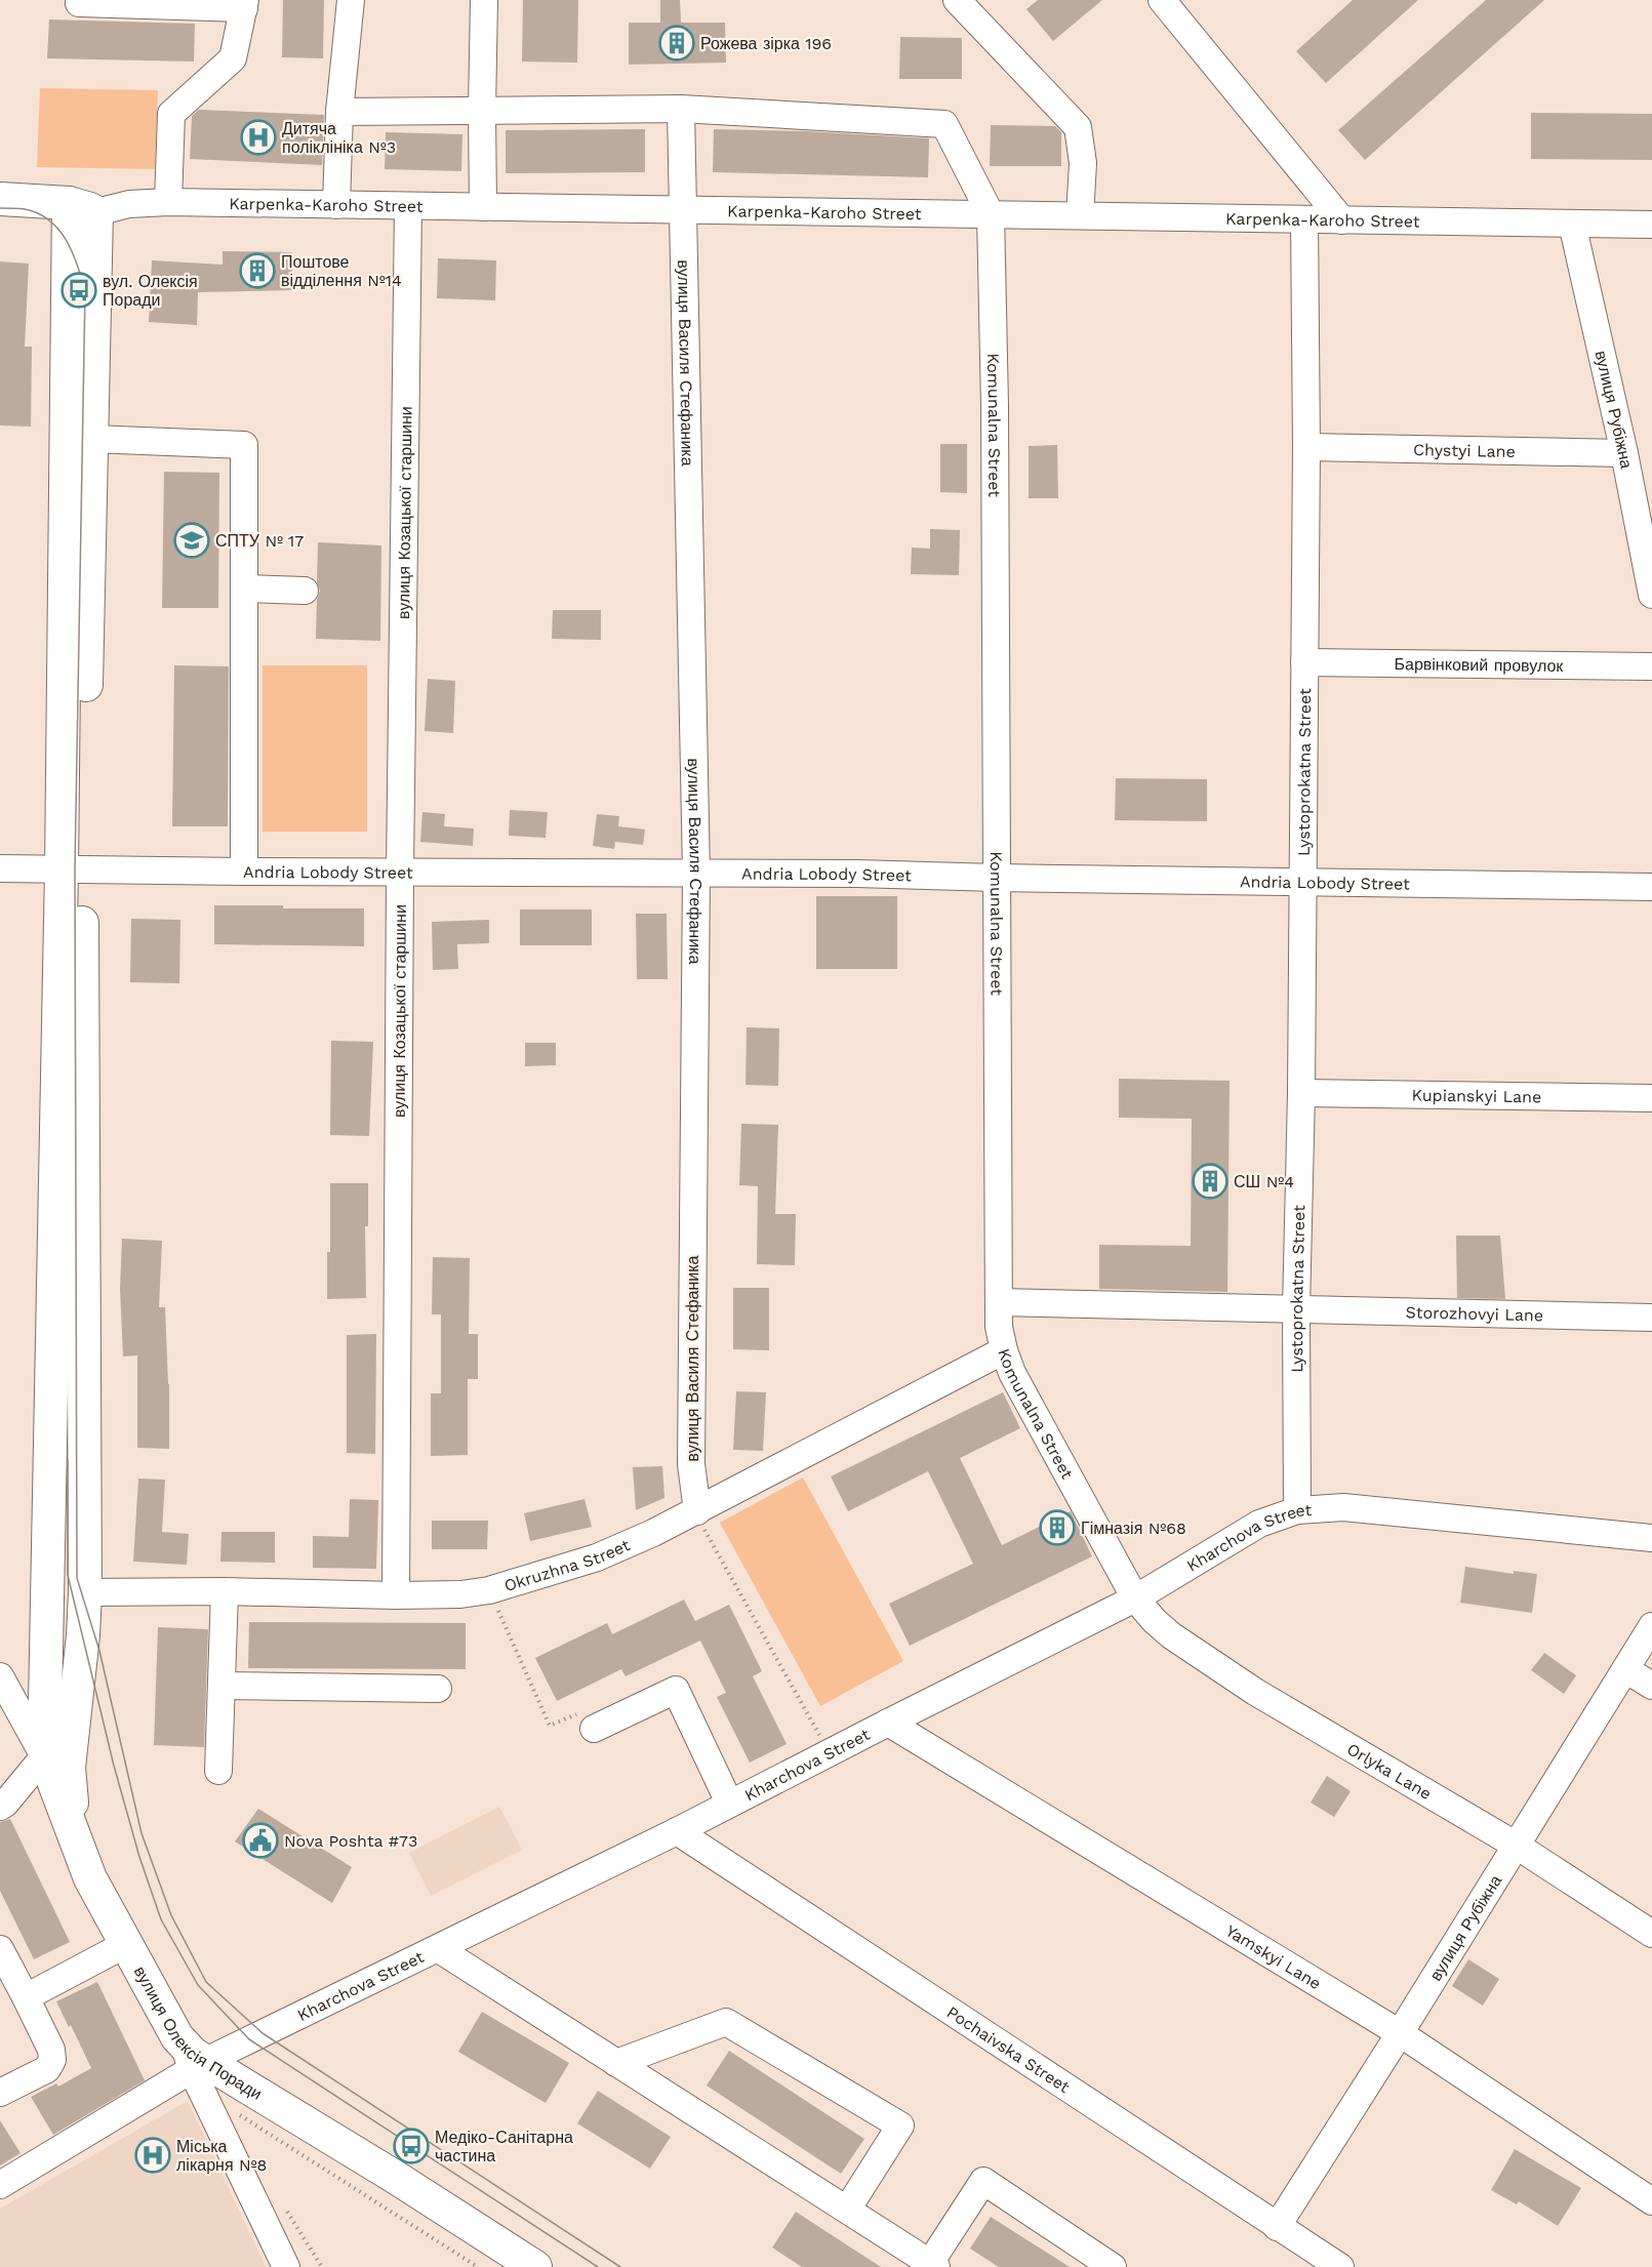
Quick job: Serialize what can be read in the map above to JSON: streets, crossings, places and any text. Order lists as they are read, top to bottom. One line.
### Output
{"streets":{"main road":["Karpenka-Karoho Street","вулиця Олексія Поради"],"street":["вулиця Василя Стефаника","вулиця Рубіжна","Komunalna Street","Chystyi Lane","вулиця Козацької старшини","Барвінковий провулок","Lystoprokatna Street","Andria Lobody Street","Kupianskyi Lane","Storozhovyi Lane","Kharchova Street","Okruzhna Street","Orlyka Lane","Yamskyi Lane","Pochaivska Street"]},"crossings":[["Karpenka-Karoho Street","вулиця Василя Стефаника"],["Karpenka-Karoho Street","вулиця Рубіжна"],["Karpenka-Karoho Street","Komunalna Street"],["Karpenka-Karoho Street","вулиця Козацької старшини"],["Karpenka-Karoho Street","Lystoprokatna Street"],["вулиця Василя Стефаника","Andria Lobody Street"],["вулиця Василя Стефаника","Okruzhna Street"],["вулиця Рубіжна","Chystyi Lane"],["вулиця Рубіжна","Orlyka Lane"],["вулиця Рубіжна","Yamskyi Lane"],["вулиця Рубіжна","Pochaivska Street"],["Komunalna Street","Andria Lobody Street"],["Komunalna Street","Storozhovyi Lane"],["Komunalna Street","Kharchova Street"],["Komunalna Street","Okruzhna Street"],["Komunalna Street","Orlyka Lane"],["Chystyi Lane","Lystoprokatna Street"],["вулиця Козацької старшини","Andria Lobody Street"],["вулиця Козацької старшини","Okruzhna Street"],["Барвінковий провулок","Lystoprokatna Street"],["Lystoprokatna Street","Andria Lobody Street"],["Lystoprokatna Street","Kupianskyi Lane"],["Lystoprokatna Street","Storozhovyi Lane"],["Lystoprokatna Street","Kharchova Street"],["Kharchova Street","Orlyka Lane"],["Kharchova Street","Yamskyi Lane"],["Kharchova Street","вулиця Олексія Поради"],["Kharchova Street","Pochaivska Street"]],"places":{"building":["Рожева зірка 196","Поштове відділення №14","СШ №4","Гімназія №68"],"hospital":["Дитяча поліклініка №3","Міська лікарня №8"],"bus stop":["вул. Олексія Поради","Медіко-Санітарна частина"],"school or university":["СПТУ № 17"],"public building":["Nova Poshta #73"]}}
